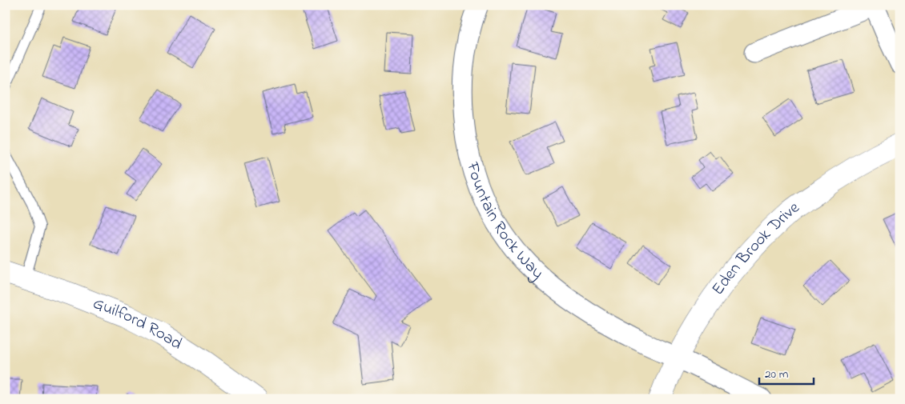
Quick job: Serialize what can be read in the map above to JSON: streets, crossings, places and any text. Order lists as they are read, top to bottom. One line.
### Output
{"streets":{"street":["Fountain Rock Way","Eden Brook Drive","Guilford Road"]},"crossings":[["Fountain Rock Way","Eden Brook Drive"]],"scale_bar":"20 m"}
